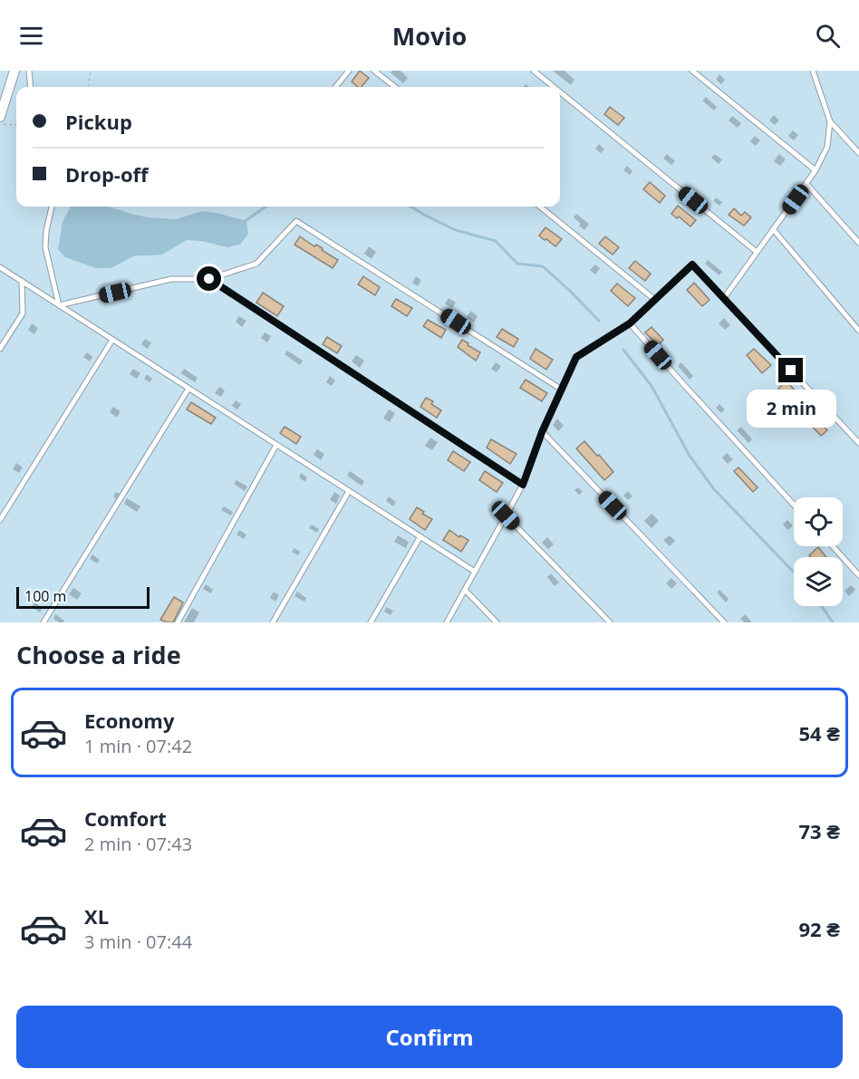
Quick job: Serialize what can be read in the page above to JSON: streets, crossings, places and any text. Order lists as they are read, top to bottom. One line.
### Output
{"scale_bar":"100 m","page":{"header":"Movio","banner":["Pickup","Drop-off"],"bubble":"2 min","scale":"100 m","heading":"Choose a ride","list":[{"name":"Economy","note":"1 min · 07:42","value":"54 ₴"},{"name":"Comfort","note":"2 min · 07:43","value":"73 ₴"},{"name":"XL","note":"3 min · 07:44","value":"92 ₴"}],"buttons":"Confirm"}}
